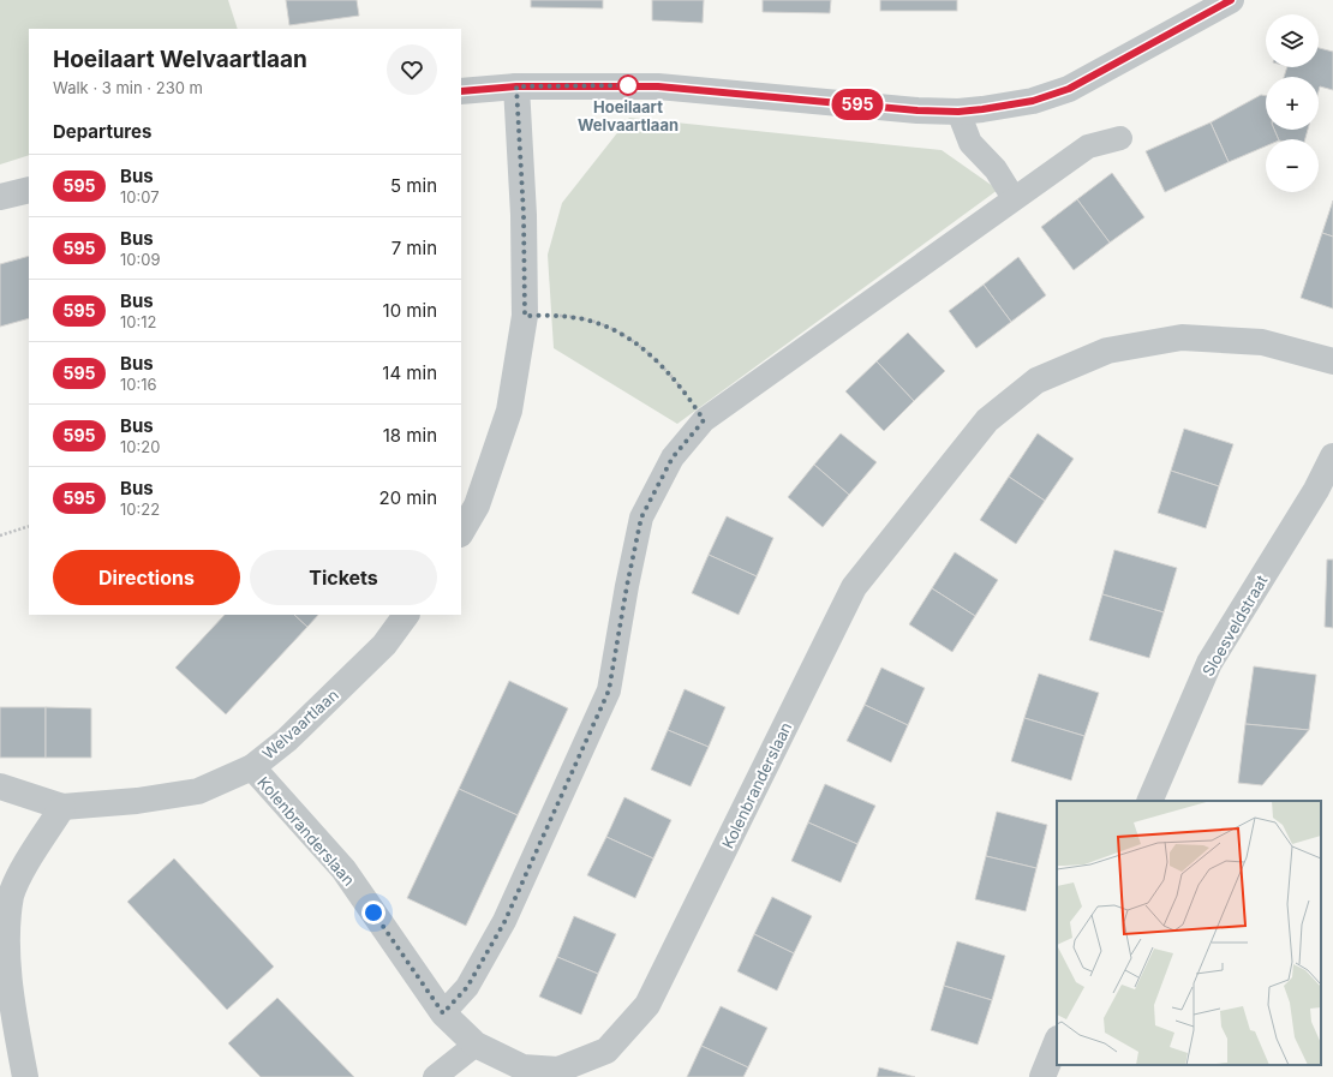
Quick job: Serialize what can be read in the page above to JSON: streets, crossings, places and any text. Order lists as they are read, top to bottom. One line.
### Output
{"streets":{"street":["Sloesveldstraat","Welvaartlaan","Kolenbranderslaan"]},"crossings":[["Welvaartlaan","Kolenbranderslaan"]],"places":["Hoeilaart Welvaartlaan"],"lines":["bus line 595"],"page":{"on_map":"595","map_buttons":["+","−"],"heading":[["Hoeilaart Welvaartlaan","Walk · 3 min · 230 m"],"Departures"],"list":[{"mark":"595","name":"Bus","note":"10:07","value":"5 min"},{"mark":"595","name":"Bus","note":"10:09","value":"7 min"},{"mark":"595","name":"Bus","note":"10:12","value":"10 min"},{"mark":"595","name":"Bus","note":"10:16","value":"14 min"},{"mark":"595","name":"Bus","note":"10:20","value":"18 min"},{"mark":"595","name":"Bus","note":"10:22","value":"20 min"}],"buttons":["Directions","Tickets"]}}
